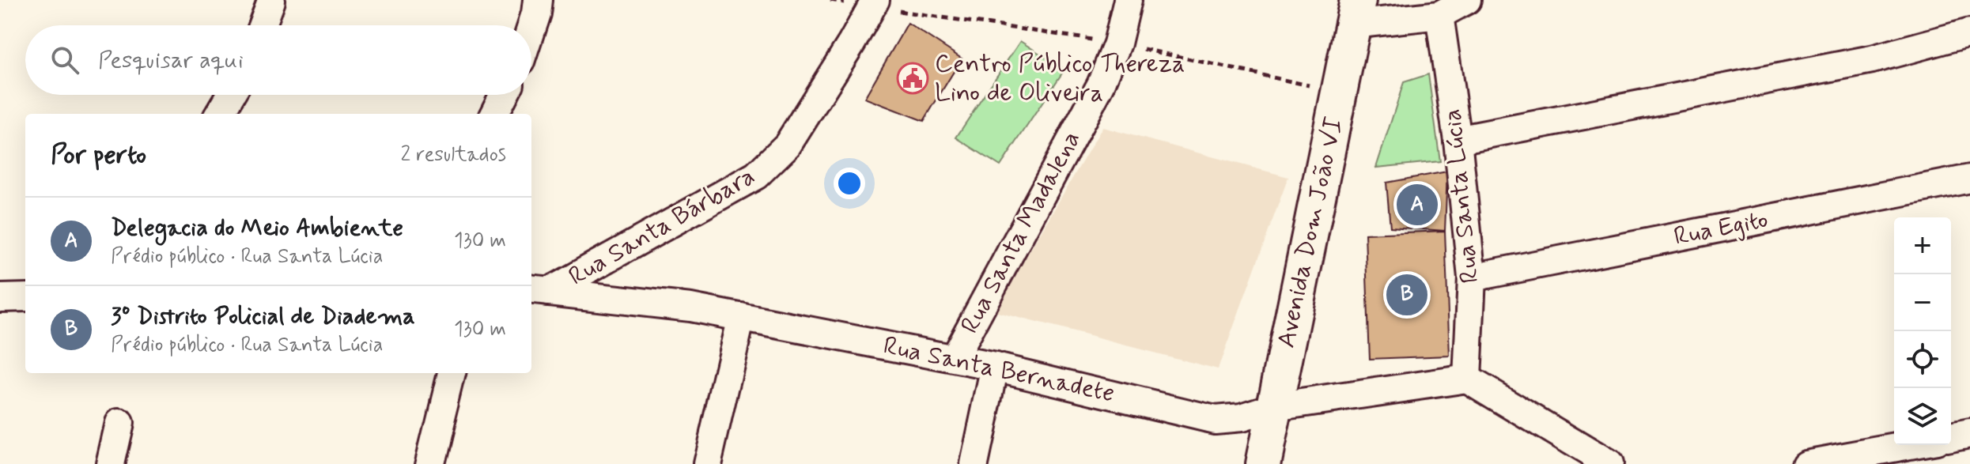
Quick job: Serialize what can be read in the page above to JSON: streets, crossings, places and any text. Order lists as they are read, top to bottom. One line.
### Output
{"streets":{"street":["Rua Santa Lúcia","Rua Santa Bárbara","Rua Egito","Rua Santa Madalena","Avenida Dom João VI","Rua Santa Bernadete"]},"crossings":[["Rua Santa Lúcia","Rua Egito"],["Rua Santa Lúcia","Rua Santa Bernadete"],["Rua Santa Bárbara","Rua Santa Bernadete"],["Rua Santa Madalena","Rua Santa Bernadete"],["Avenida Dom João VI","Rua Santa Bernadete"]],"places":{"public building":["Centro Público Thereza Lino de Oliveira"]},"page":{"search":"Pesquisar aqui","heading":["Por perto","2 resultados"],"pins":["A","B"],"list":[{"mark":"A","name":"Delegacia do Meio Ambiente","note":"Prédio público · Rua Santa Lúcia","value":"130 m"},{"mark":"B","name":"3º Distrito Policial de Diadema","note":"Prédio público · Rua Santa Lúcia","value":"130 m"}],"map_buttons":["+","−"]}}
